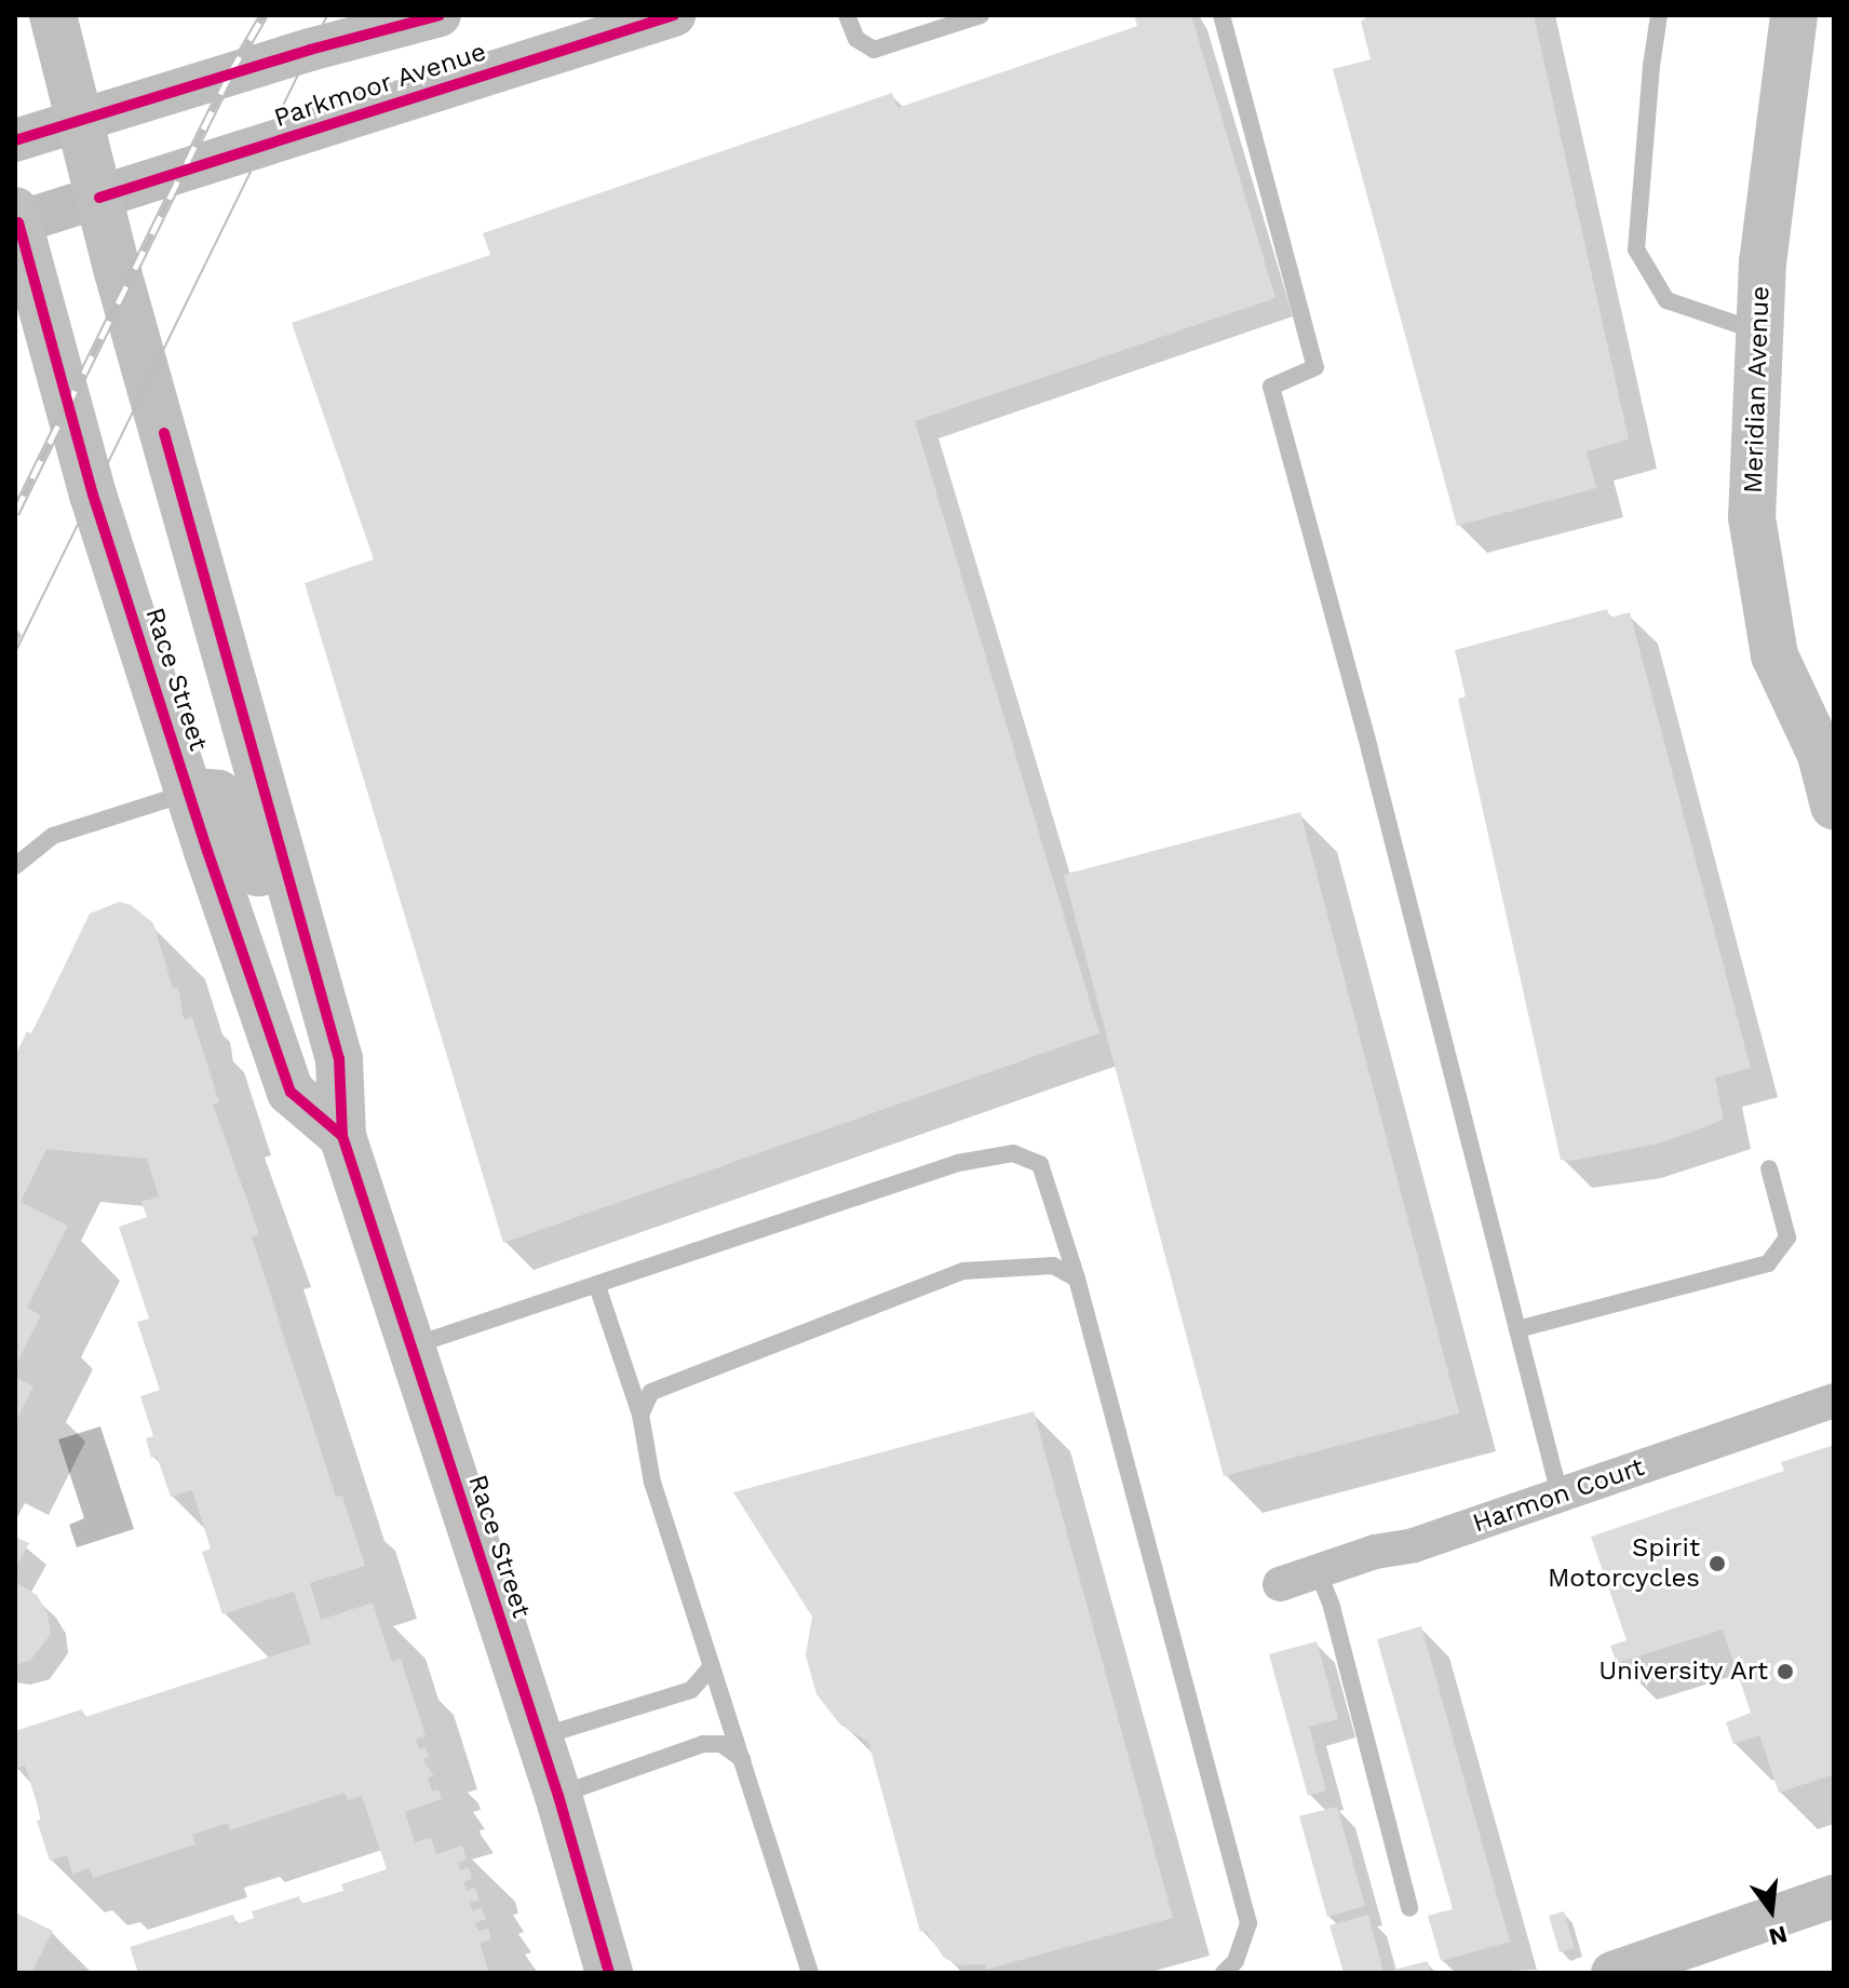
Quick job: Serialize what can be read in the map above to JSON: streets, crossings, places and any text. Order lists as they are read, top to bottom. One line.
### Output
{"streets":{"main road":["Meridian Avenue","Race Street"],"street":["Parkmoor Avenue","Harmon Court"]},"crossings":[["Parkmoor Avenue","Race Street"]],"places":["Spirit Motorcycles","University Art"],"north":"bottom"}
